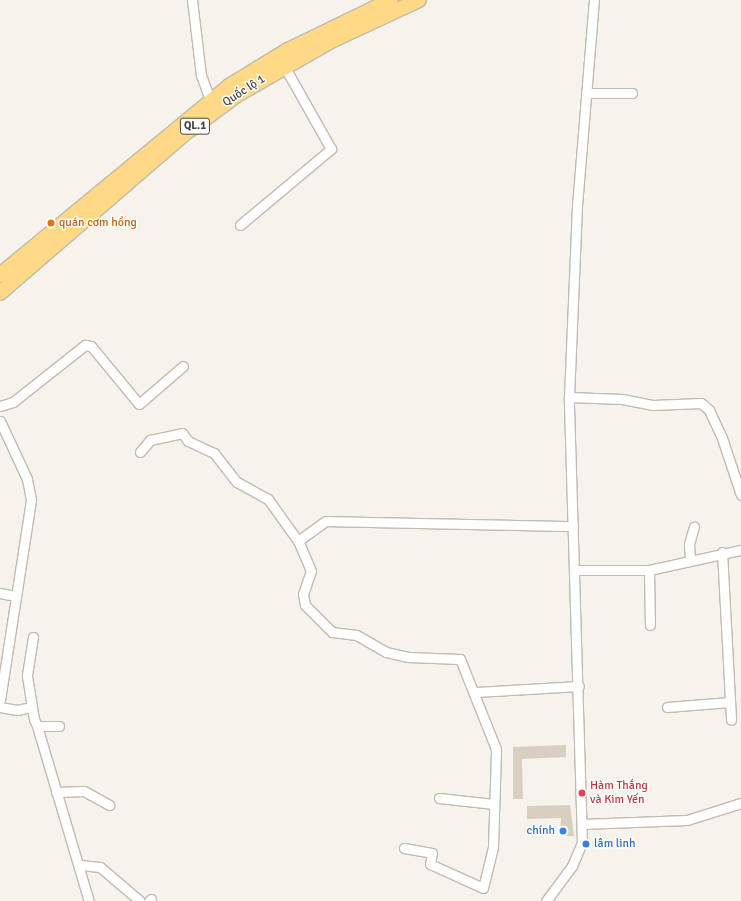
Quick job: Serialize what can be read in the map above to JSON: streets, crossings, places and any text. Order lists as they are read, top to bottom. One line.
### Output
{"streets":{"highway":["Quốc lộ 1","QL.1"]},"places":["quán cơm hồng","Hàm Thắng và Kim Yến","chính","lâm linh"]}
